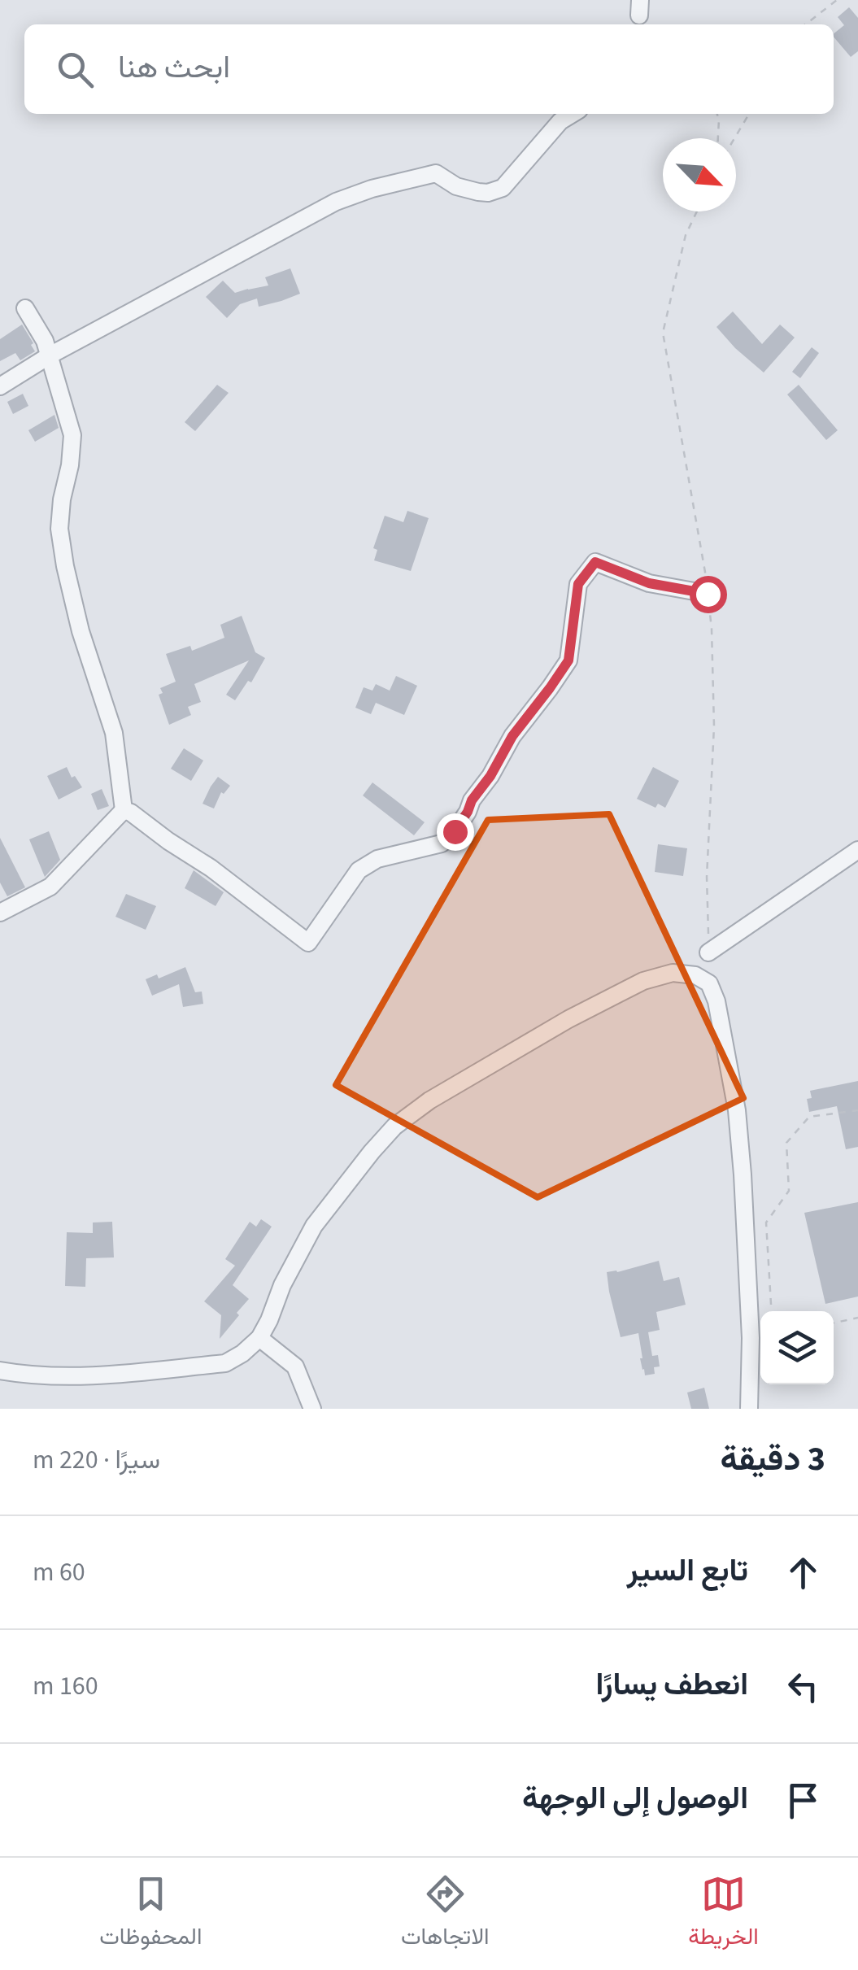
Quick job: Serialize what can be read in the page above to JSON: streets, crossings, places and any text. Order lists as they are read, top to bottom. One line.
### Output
{"north":"bottom right","page":{"search":"ابحث هنا","heading":["3 دقيقة","سيرًا · 220 m"],"list":[["تابع السير","60 m"],["انعطف يسارًا","160 m"],"الوصول إلى الوجهة"],"nav":["الخريطة","الاتجاهات","المحفوظات"]}}
